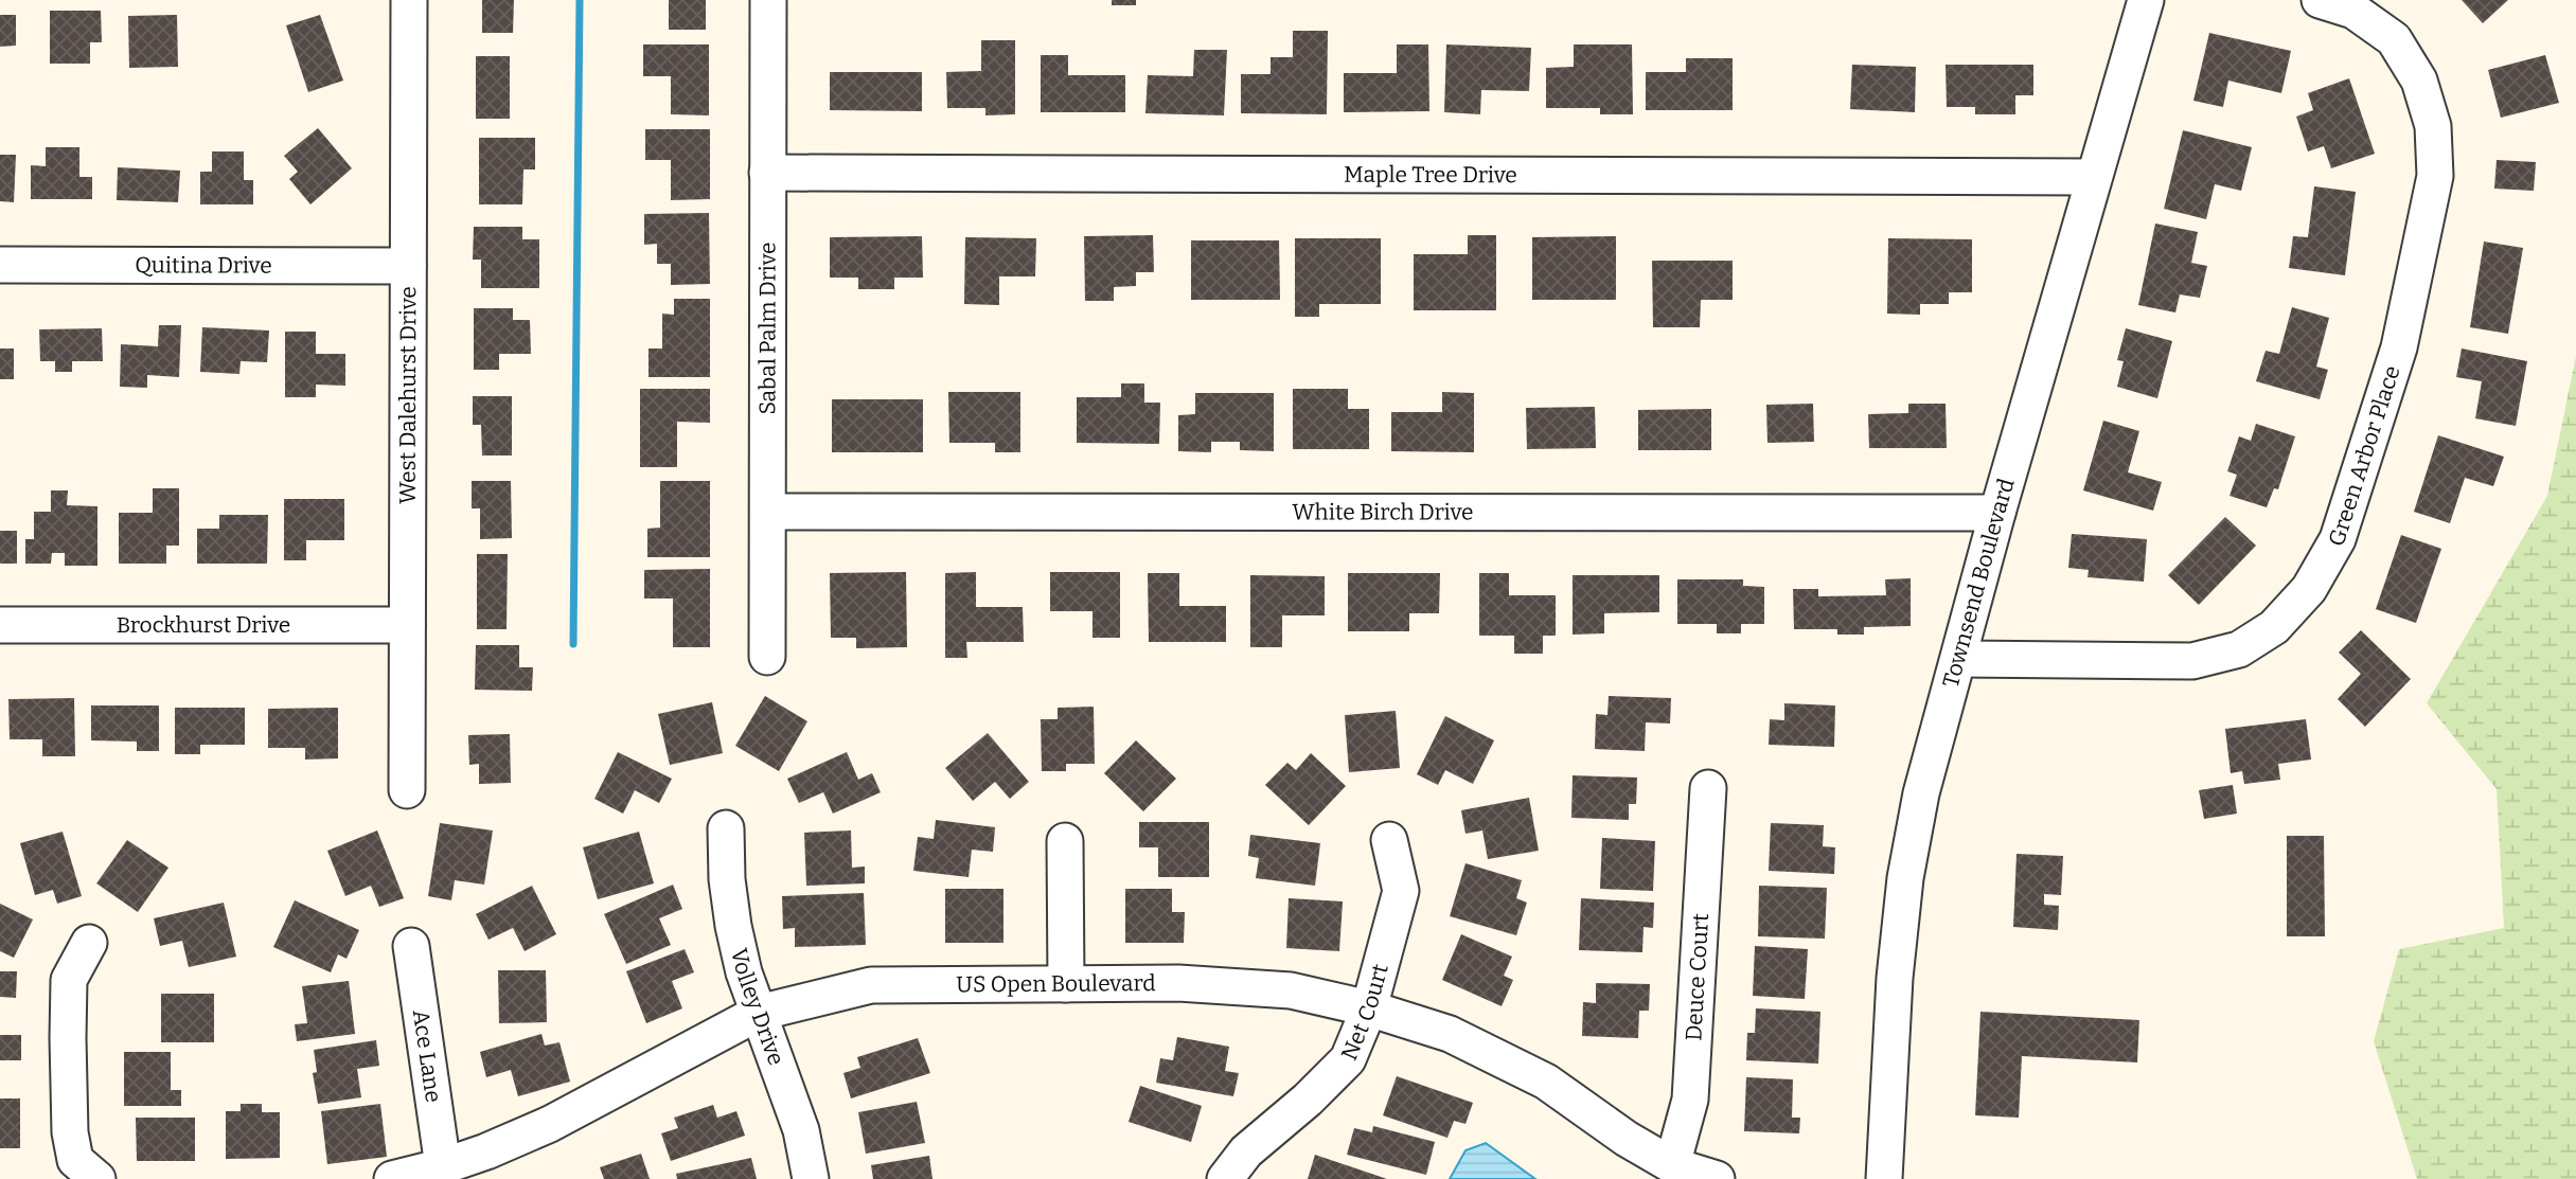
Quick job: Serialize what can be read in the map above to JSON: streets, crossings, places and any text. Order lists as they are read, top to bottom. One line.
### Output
{"streets":{"street":["Maple Tree Drive","Quitina Drive","Sabal Palm Drive","West Dalehurst Drive","Green Arbor Place","White Birch Drive","Townsend Boulevard","Brockhurst Drive","Deuce Court","US Open Boulevard","Volley Drive","Net Court","Ace Lane"]},"crossings":[["Maple Tree Drive","Sabal Palm Drive"],["Maple Tree Drive","Townsend Boulevard"],["Quitina Drive","West Dalehurst Drive"],["Sabal Palm Drive","White Birch Drive"],["West Dalehurst Drive","Brockhurst Drive"],["Green Arbor Place","Townsend Boulevard"],["White Birch Drive","Townsend Boulevard"],["Deuce Court","US Open Boulevard"],["US Open Boulevard","Volley Drive"],["US Open Boulevard","Net Court"],["US Open Boulevard","Ace Lane"]]}
